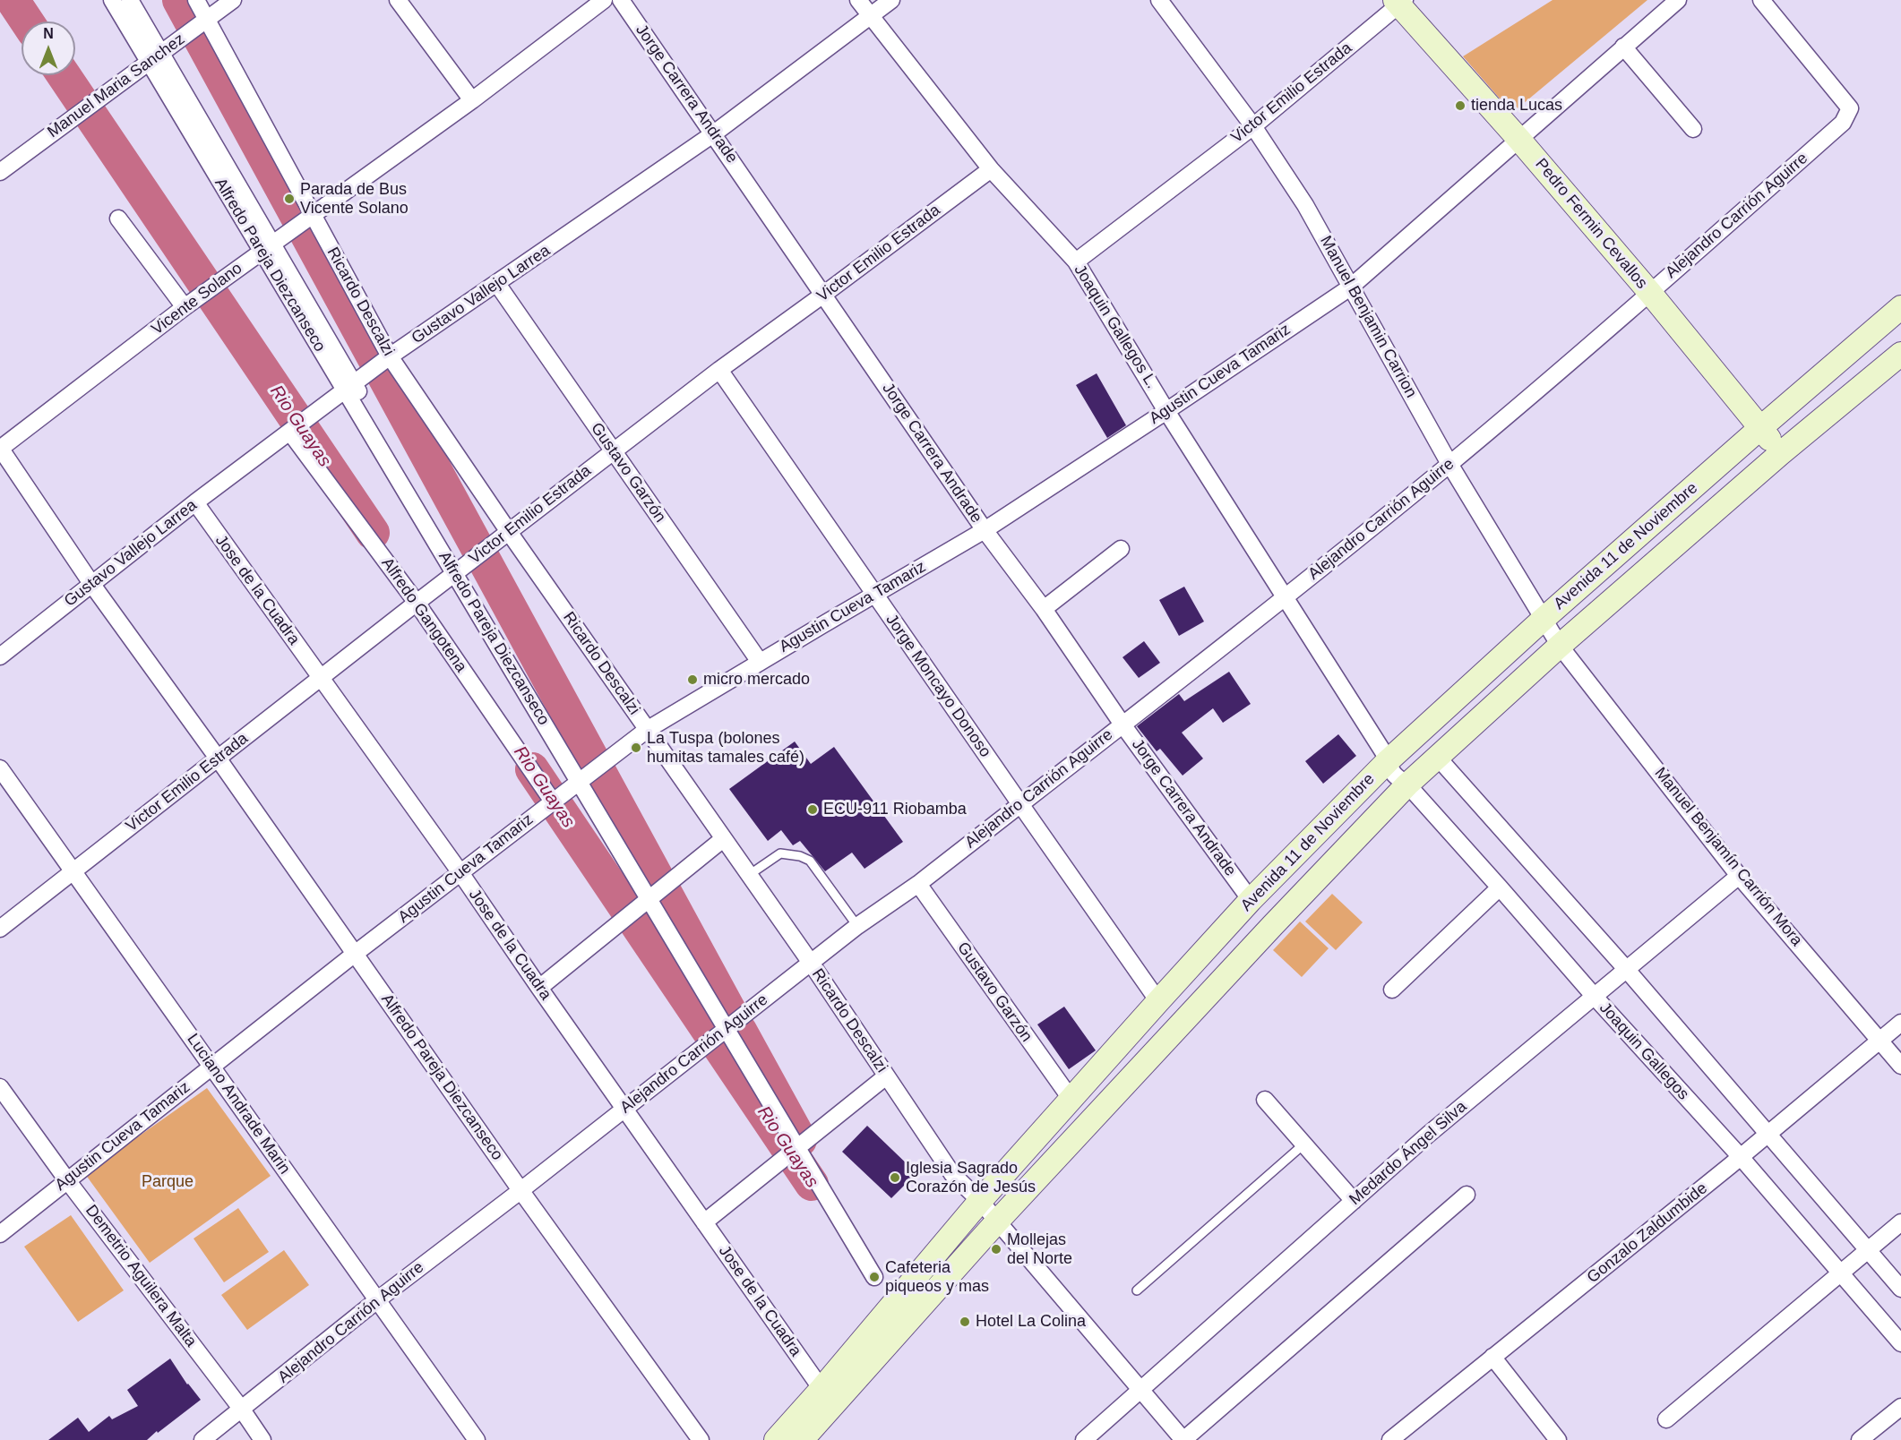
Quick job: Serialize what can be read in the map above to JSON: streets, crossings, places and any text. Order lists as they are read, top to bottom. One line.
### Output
{"streets":{"street":["Manuel Maria Sanchez","Victor Emilio Estrada","Jorge Carrera Andrade","Alejandro Carrión Aguirre","Pedro Fermin Cevallos","Alfredo Pareja Diezcanseco","Gustavo Vallejo Larrea","Vicente Solano","Ricardo Descalzi","Manuel Benjamin Carrion","Joaquin Gallegos L.","Agustin Cueva Tamariz","Gustavo Garzón","Avenida 11 de Noviembre","Jose de la Cuadra","Alfredo Gangotena","Jorge Moncayo Donoso","Manuel Benjamín Carrión Mora","Joaquin Gallegos","Luciano Andrade Marin","Medardo Ángel Silva","Gonzalo Zaldumbide","Demetrio Aguilera Malta"]},"crossings":[["Manuel Maria Sanchez","Ricardo Descalzi"],["Victor Emilio Estrada","Jorge Carrera Andrade"],["Victor Emilio Estrada","Pedro Fermin Cevallos"],["Victor Emilio Estrada","Alfredo Pareja Diezcanseco"],["Victor Emilio Estrada","Ricardo Descalzi"],["Victor Emilio Estrada","Manuel Benjamin Carrion"],["Victor Emilio Estrada","Joaquin Gallegos L."],["Victor Emilio Estrada","Gustavo Garzón"],["Victor Emilio Estrada","Jose de la Cuadra"],["Victor Emilio Estrada","Alfredo Gangotena"],["Victor Emilio Estrada","Jorge Moncayo Donoso"],["Victor Emilio Estrada","Luciano Andrade Marin"],["Jorge Carrera Andrade","Alejandro Carrión Aguirre"],["Jorge Carrera Andrade","Gustavo Vallejo Larrea"],["Jorge Carrera Andrade","Agustin Cueva Tamariz"],["Jorge Carrera Andrade","Avenida 11 de Noviembre"],["Alejandro Carrión Aguirre","Pedro Fermin Cevallos"],["Alejandro Carrión Aguirre","Alfredo Pareja Diezcanseco"],["Alejandro Carrión Aguirre","Ricardo Descalzi"],["Alejandro Carrión Aguirre","Manuel Benjamin Carrion"],["Alejandro Carrión Aguirre","Joaquin Gallegos L."],["Alejandro Carrión Aguirre","Gustavo Garzón"],["Alejandro Carrión Aguirre","Jose de la Cuadra"],["Alejandro Carrión Aguirre","Jorge Moncayo Donoso"],["Alejandro Carrión Aguirre","Luciano Andrade Marin"],["Alejandro Carrión Aguirre","Demetrio Aguilera Malta"],["Pedro Fermin Cevallos","Agustin Cueva Tamariz"],["Pedro Fermin Cevallos","Avenida 11 de Noviembre"],["Alfredo Pareja Diezcanseco","Gustavo Vallejo Larrea"],["Alfredo Pareja Diezcanseco","Vicente Solano"],["Alfredo Pareja Diezcanseco","Agustin Cueva Tamariz"],["Gustavo Vallejo Larrea","Ricardo Descalzi"],["Gustavo Vallejo Larrea","Joaquin Gallegos L."],["Gustavo Vallejo Larrea","Gustavo Garzón"],["Gustavo Vallejo Larrea","Jose de la Cuadra"],["Gustavo Vallejo Larrea","Alfredo Gangotena"],["Vicente Solano","Ricardo Descalzi"],["Ricardo Descalzi","Agustin Cueva Tamariz"],["Ricardo Descalzi","Avenida 11 de Noviembre"],["Ricardo Descalzi","Medardo Ángel Silva"],["Manuel Benjamin Carrion","Agustin Cueva Tamariz"],["Manuel Benjamin Carrion","Avenida 11 de Noviembre"],["Manuel Benjamin Carrion","Manuel Benjamín Carrión Mora"],["Joaquin Gallegos L.","Agustin Cueva Tamariz"],["Joaquin Gallegos L.","Avenida 11 de Noviembre"],["Joaquin Gallegos L.","Joaquin Gallegos"],["Agustin Cueva Tamariz","Gustavo Garzón"],["Agustin Cueva Tamariz","Jose de la Cuadra"],["Agustin Cueva Tamariz","Alfredo Gangotena"],["Agustin Cueva Tamariz","Jorge Moncayo Donoso"],["Agustin Cueva Tamariz","Luciano Andrade Marin"],["Agustin Cueva Tamariz","Demetrio Aguilera Malta"],["Gustavo Garzón","Avenida 11 de Noviembre"],["Avenida 11 de Noviembre","Jose de la Cuadra"],["Avenida 11 de Noviembre","Jorge Moncayo Donoso"],["Avenida 11 de Noviembre","Manuel Benjamín Carrión Mora"],["Avenida 11 de Noviembre","Joaquin Gallegos"],["Manuel Benjamín Carrión Mora","Medardo Ángel Silva"],["Manuel Benjamín Carrión Mora","Gonzalo Zaldumbide"],["Joaquin Gallegos","Medardo Ángel Silva"],["Joaquin Gallegos","Gonzalo Zaldumbide"]],"water":["Rio Guayas"],"parks":["Parque"],"places":["tienda Lucas","Parada de Bus Vicente Solano","micro mercado","La Tuspa (bolones humitas tamales café)","ECU-911 Riobamba","Iglesia Sagrado Corazón de Jesús","Mollejas del Norte","Cafeteria piqueos y mas","Hotel La Colina"],"north":"top"}
